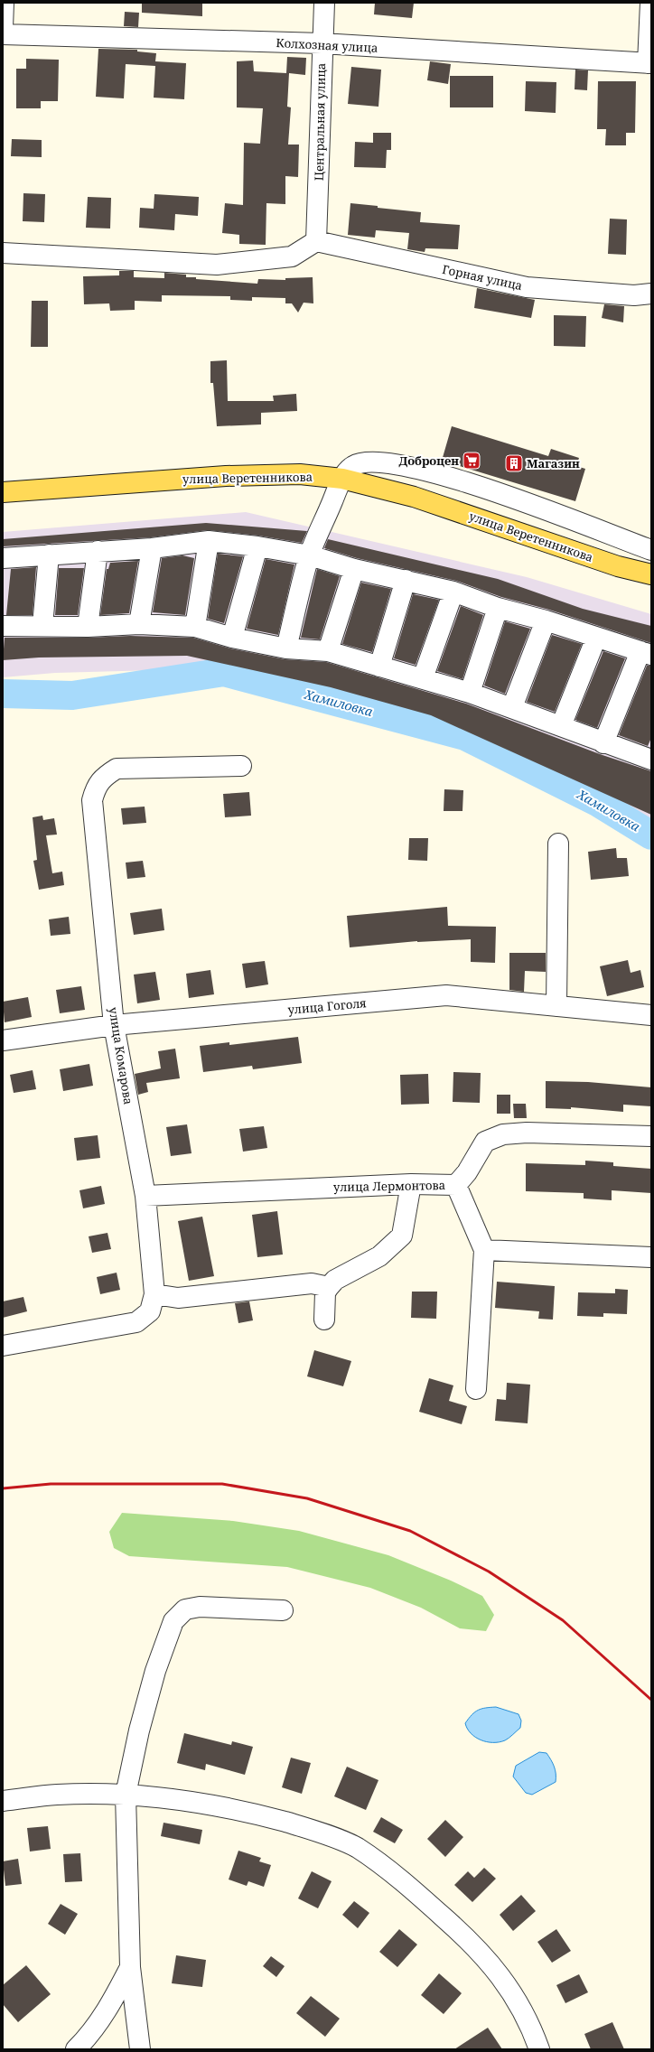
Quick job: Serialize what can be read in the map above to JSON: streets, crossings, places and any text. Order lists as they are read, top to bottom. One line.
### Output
{"streets":{"main road":["улица Веретенникова"],"street":["Колхозная улица","Центральная улица","Горная улица","улица Гоголя","улица Комарова","улица Лермонтова"]},"crossings":[["Колхозная улица","Центральная улица"],["Центральная улица","Горная улица"],["улица Гоголя","улица Комарова"],["улица Комарова","улица Лермонтова"]],"water":["Хамиловка"],"places":{"supermarket":["Доброцен"],"building":["Магазин"]}}
